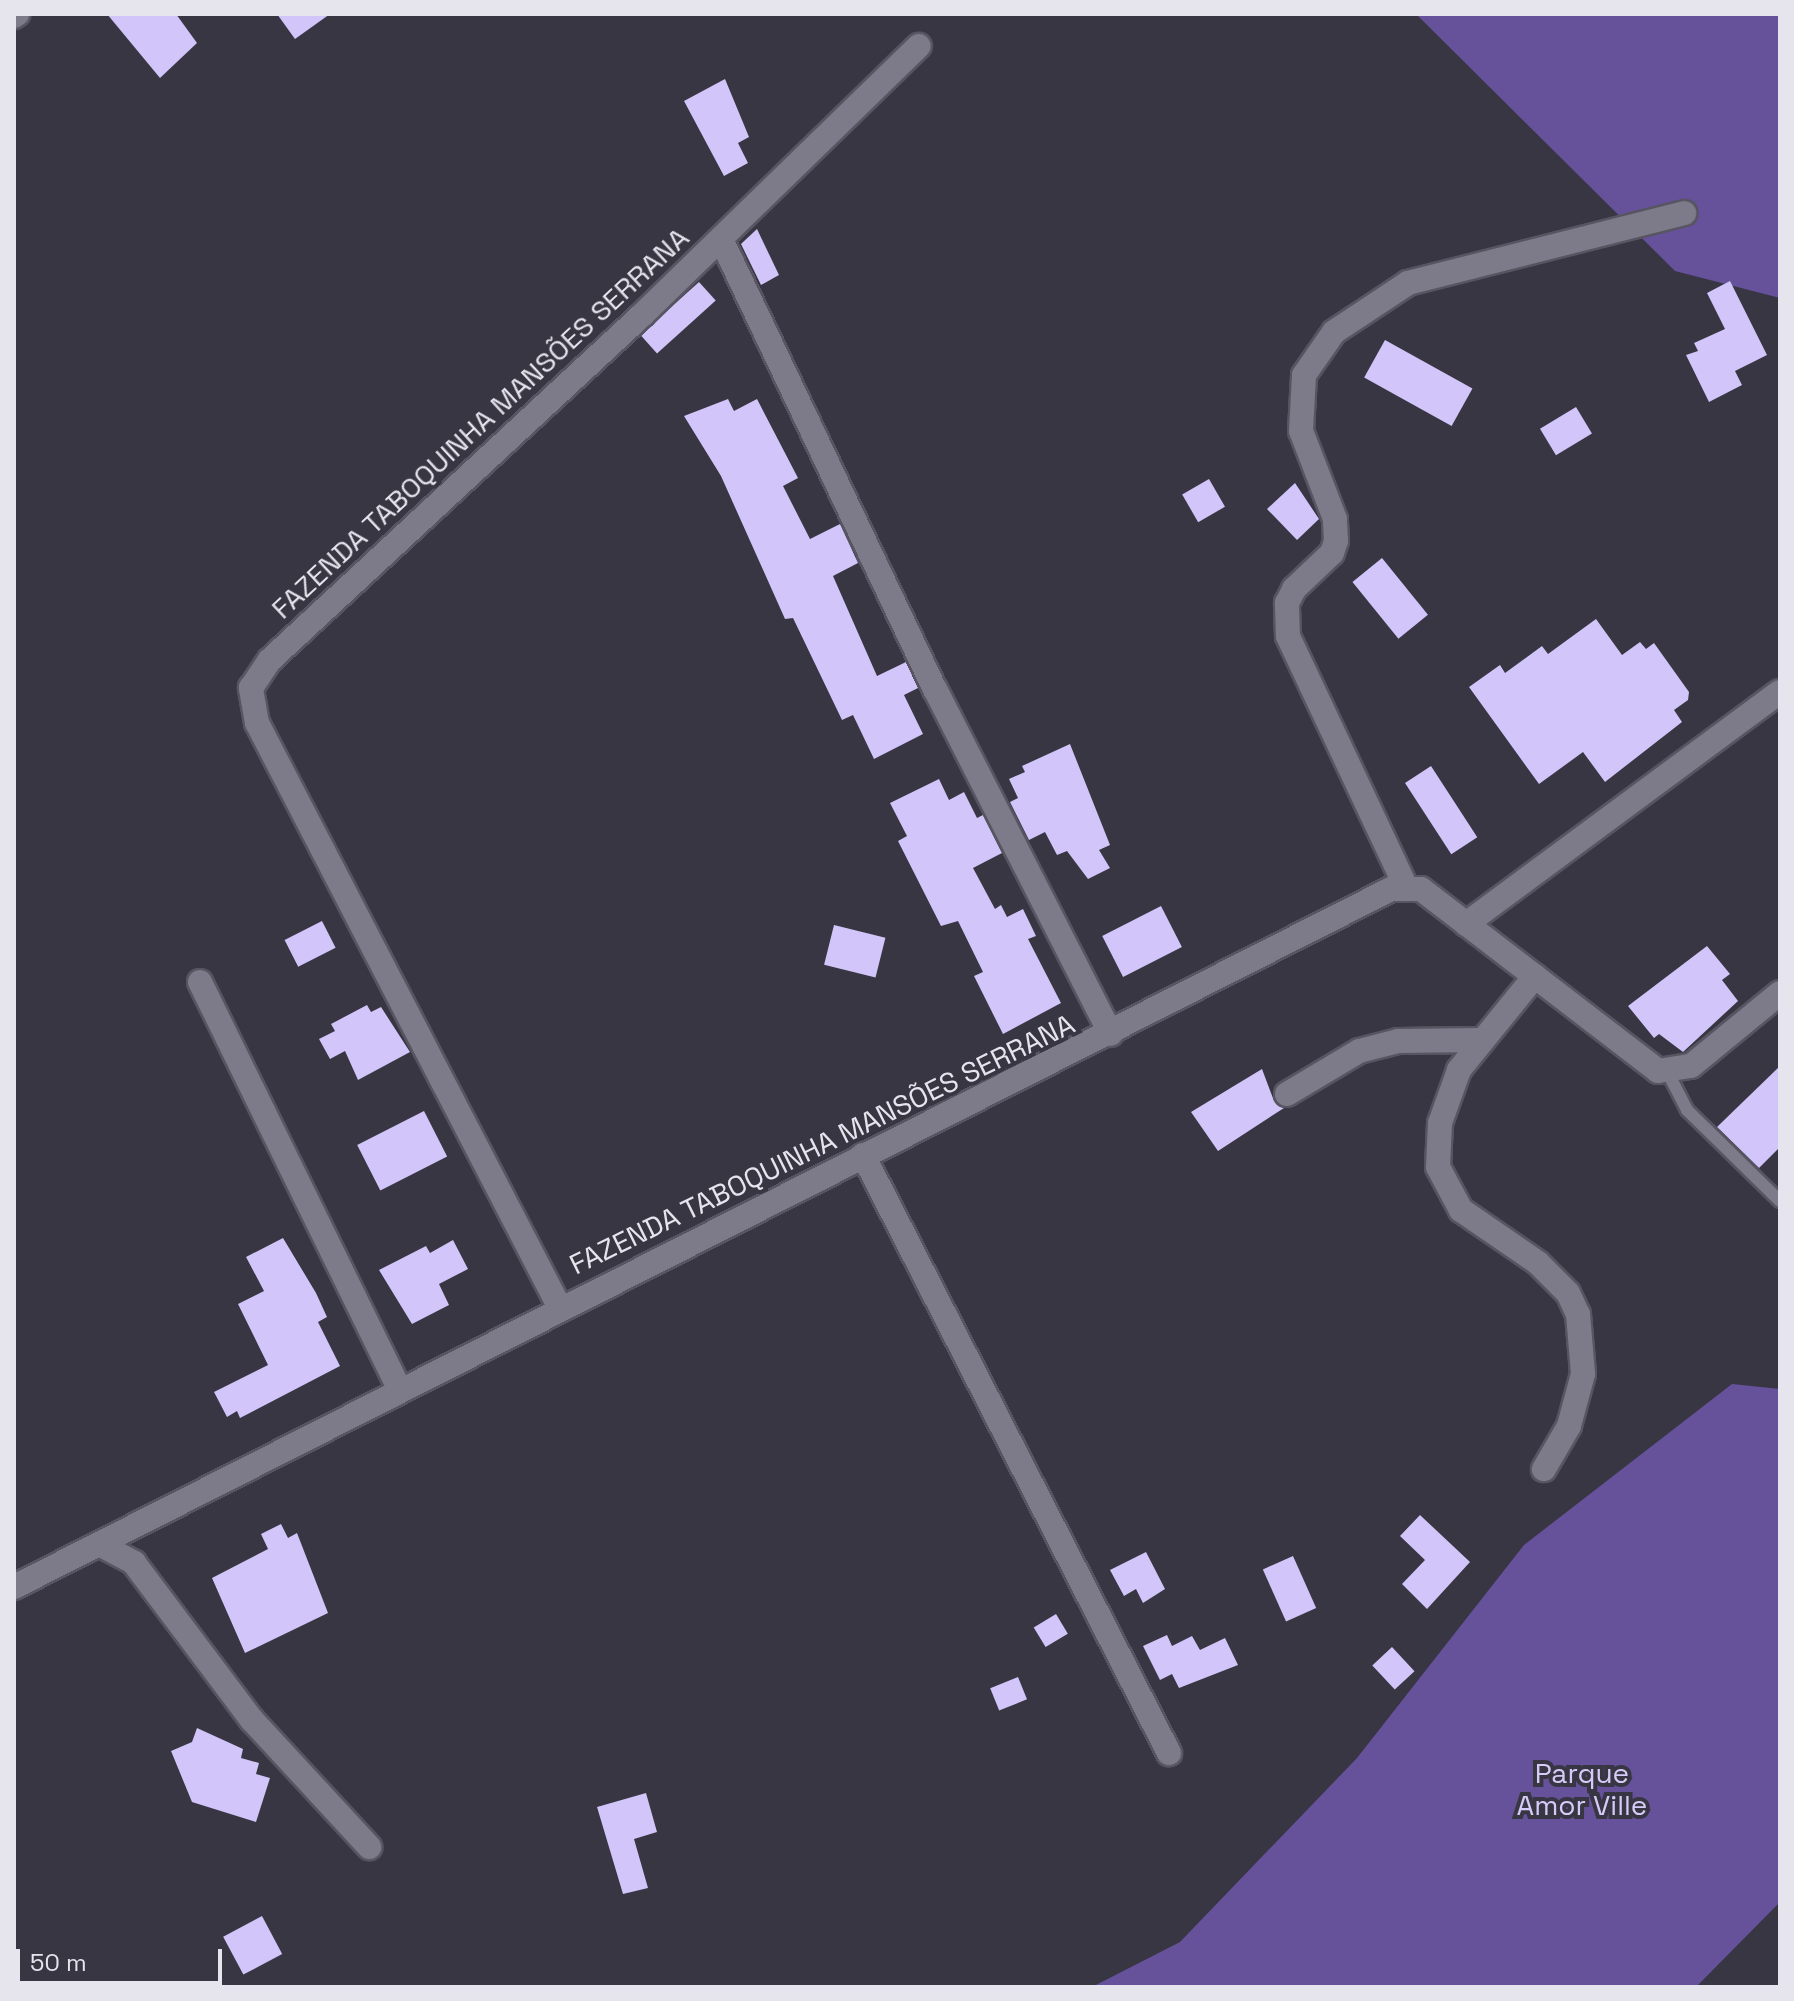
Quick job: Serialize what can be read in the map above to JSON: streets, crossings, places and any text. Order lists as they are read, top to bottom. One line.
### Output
{"streets":{"street":["FAZENDA TABOQUINHA MANSÕES SERRANA"]},"parks":["Parque Amor Ville"],"scale_bar":"50 m"}
